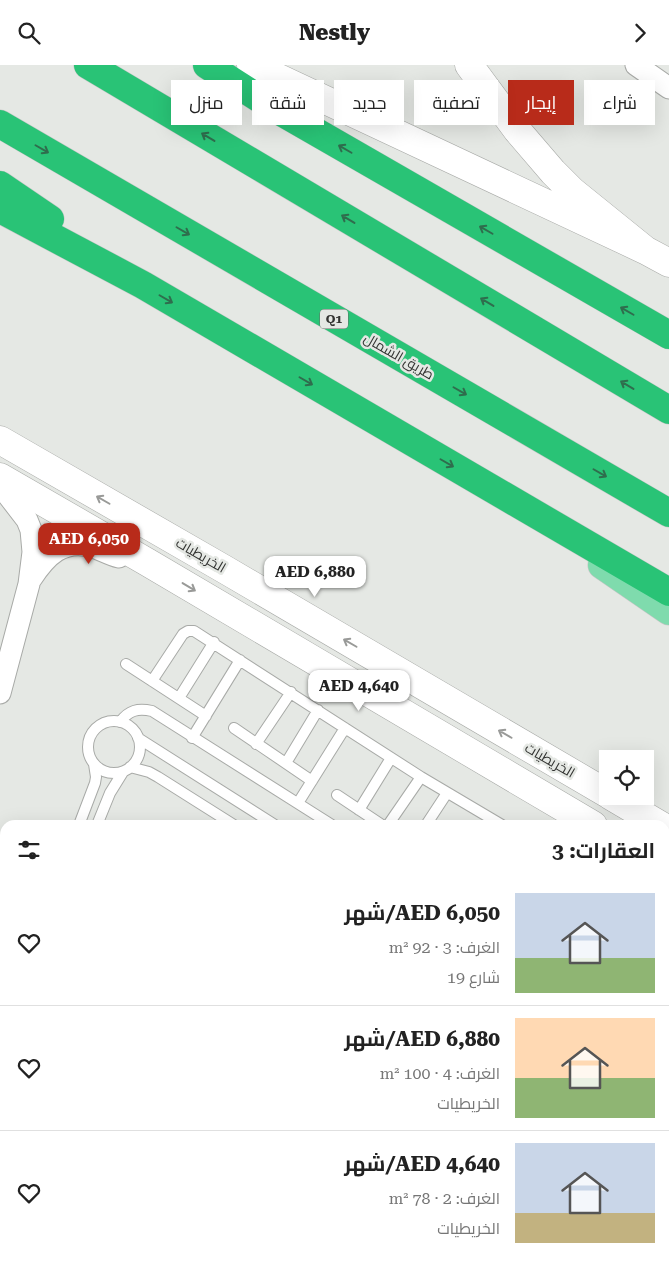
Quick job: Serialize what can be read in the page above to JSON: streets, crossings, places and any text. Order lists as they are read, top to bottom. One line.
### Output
{"streets":{"highway":["Q1","طريق الشمال"],"main road":["الخريطيات"]},"page":{"header":"Nestly","chip":["شراء","إيجار","تصفية","جديد","شقة","منزل"],"price":["AED 6,050","AED 6,880","AED 4,640"],"heading":"العقارات: 3","list":[{"name":"AED 6,050/شهر","note":"الغرف: 3 · 92 m² · شارع 19"},{"name":"AED 6,880/شهر","note":"الغرف: 4 · 100 m² · الخريطيات"},{"name":"AED 4,640/شهر","note":"الغرف: 2 · 78 m² · الخريطيات"}]}}
